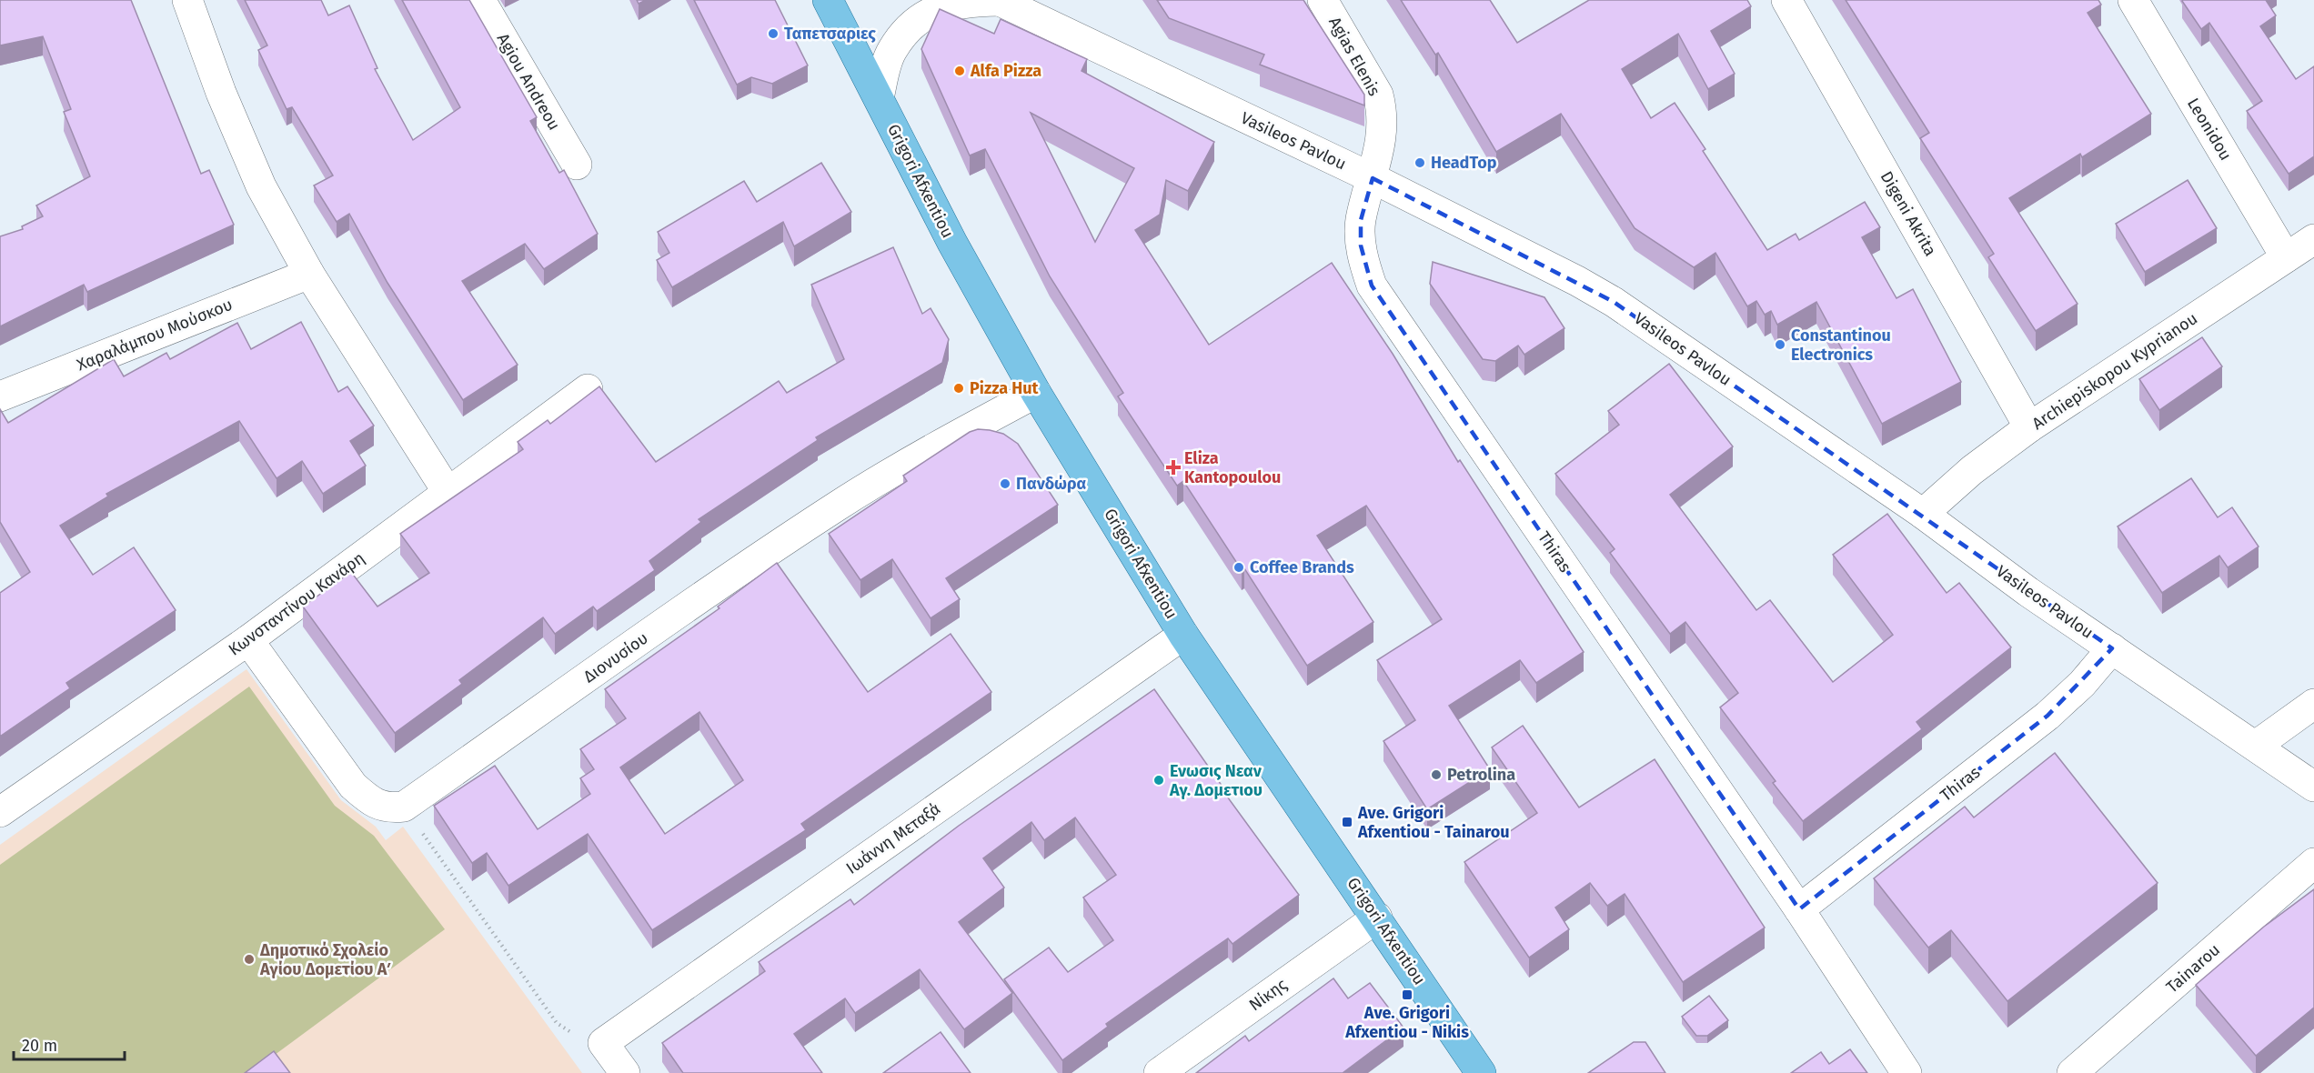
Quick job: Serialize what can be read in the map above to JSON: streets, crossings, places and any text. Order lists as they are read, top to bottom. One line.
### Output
{"streets":{"main road":["Grigori Afxentiou"],"street":["Agias Elenis","Agiou Andreou","Leonidou","Vasileos Pavlou","Digeni Akrita","Χαραλάμπου Μούσκου","Archiepiskopou Kyprianou","Thiras","Κωνσταντίνου Κανάρη","Διονυσίου","Ιωάννη Μεταξά","Tainarou","Νίκης"]},"crossings":[["Agias Elenis","Vasileos Pavlou"],["Agias Elenis","Thiras"],["Leonidou","Archiepiskopou Kyprianou"],["Vasileos Pavlou","Grigori Afxentiou"],["Vasileos Pavlou","Archiepiskopou Kyprianou"],["Vasileos Pavlou","Thiras"],["Grigori Afxentiou","Διονυσίου"],["Grigori Afxentiou","Ιωάννη Μεταξά"],["Grigori Afxentiou","Νίκης"],["Digeni Akrita","Archiepiskopou Kyprianou"]],"places":{"other":["Ταπετσαριες","Alfa Pizza","HeadTop","Constantinou Electronics","Pizza Hut","Πανδώρα","Coffee Brands","Petrolina","Ενωσις Νεαν Αγ. Δομετιου","Δημοτικό Σχολείο Αγίου Δομετίου Αʹ"],"health":["Eliza Kantopoulou"],"transit":["Ave. Grigori Afxentiou - Tainarou","Ave. Grigori Afxentiou - Nikis"]},"scale_bar":"20 m"}
